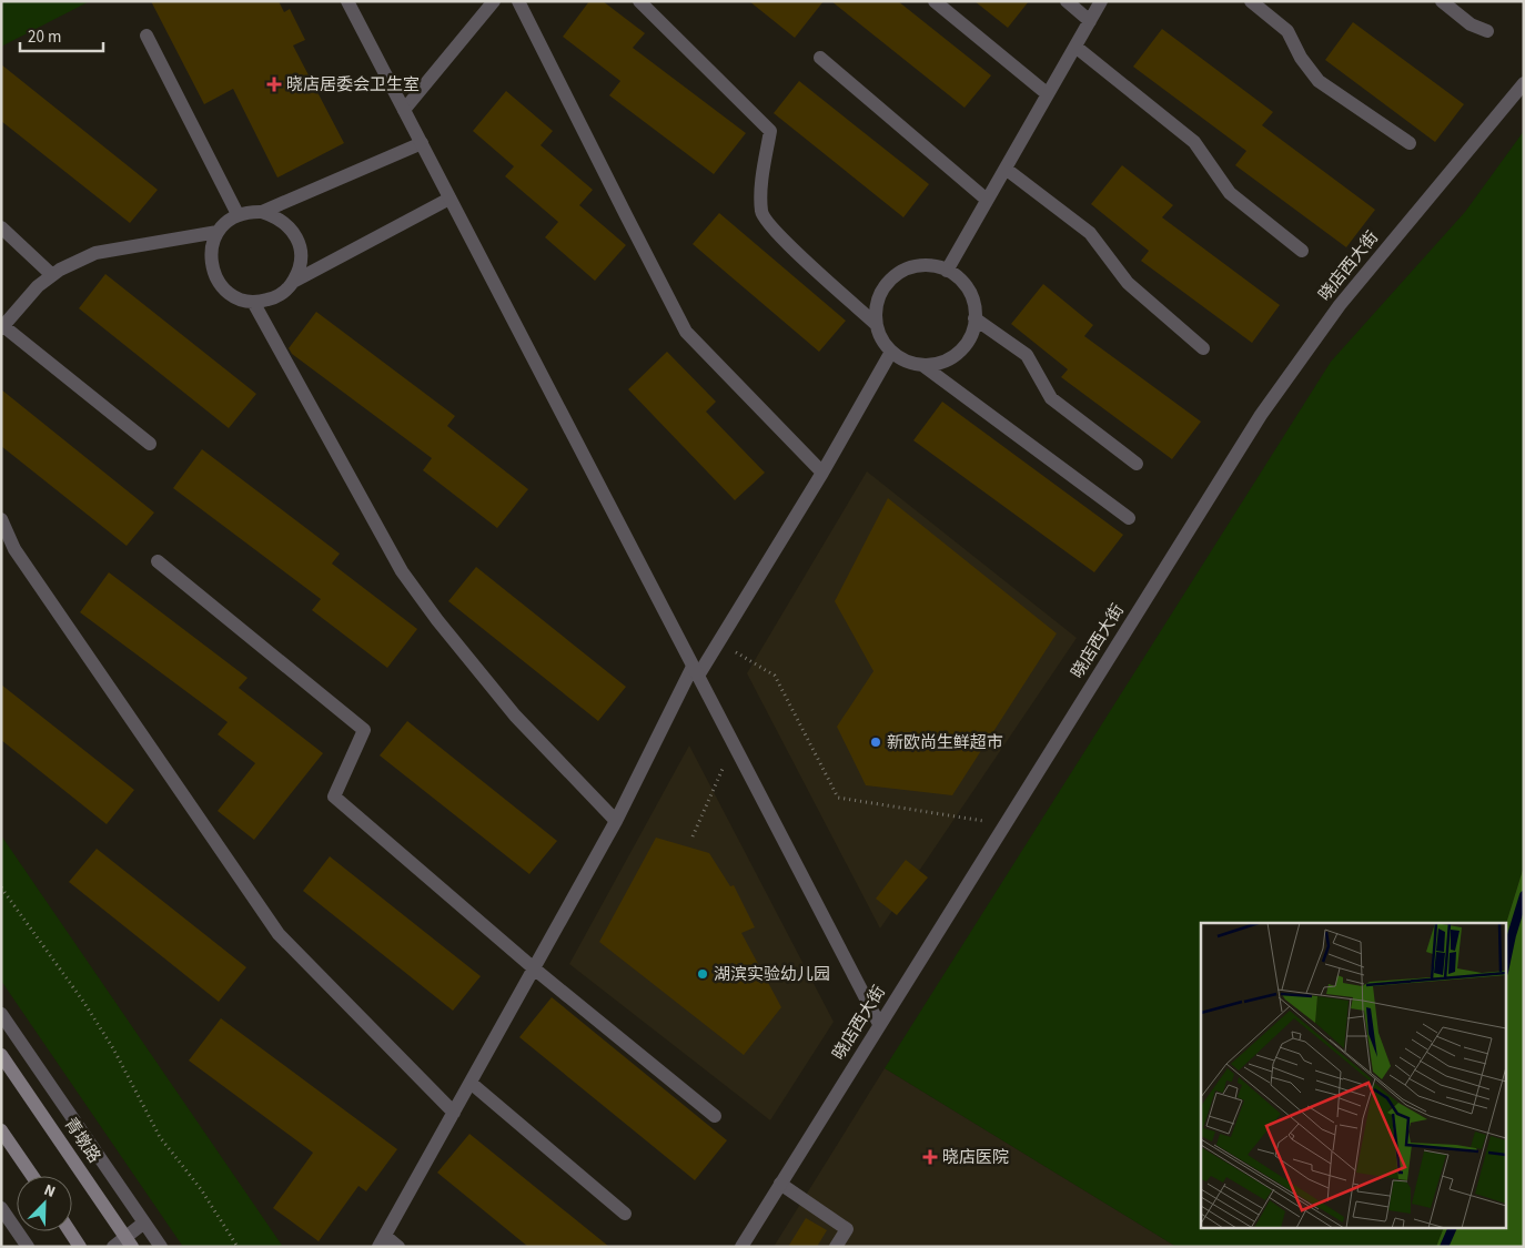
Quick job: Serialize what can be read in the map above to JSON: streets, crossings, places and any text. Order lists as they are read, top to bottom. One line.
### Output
{"streets":{"main road":["青墩路"],"street":["晓店西大街"]},"places":{"health":["晓店居委会卫生室","晓店医院"],"other":["新欧尚生鲜超市","湖滨实验幼儿园"]},"scale_bar":"20 m","north":"top right"}
